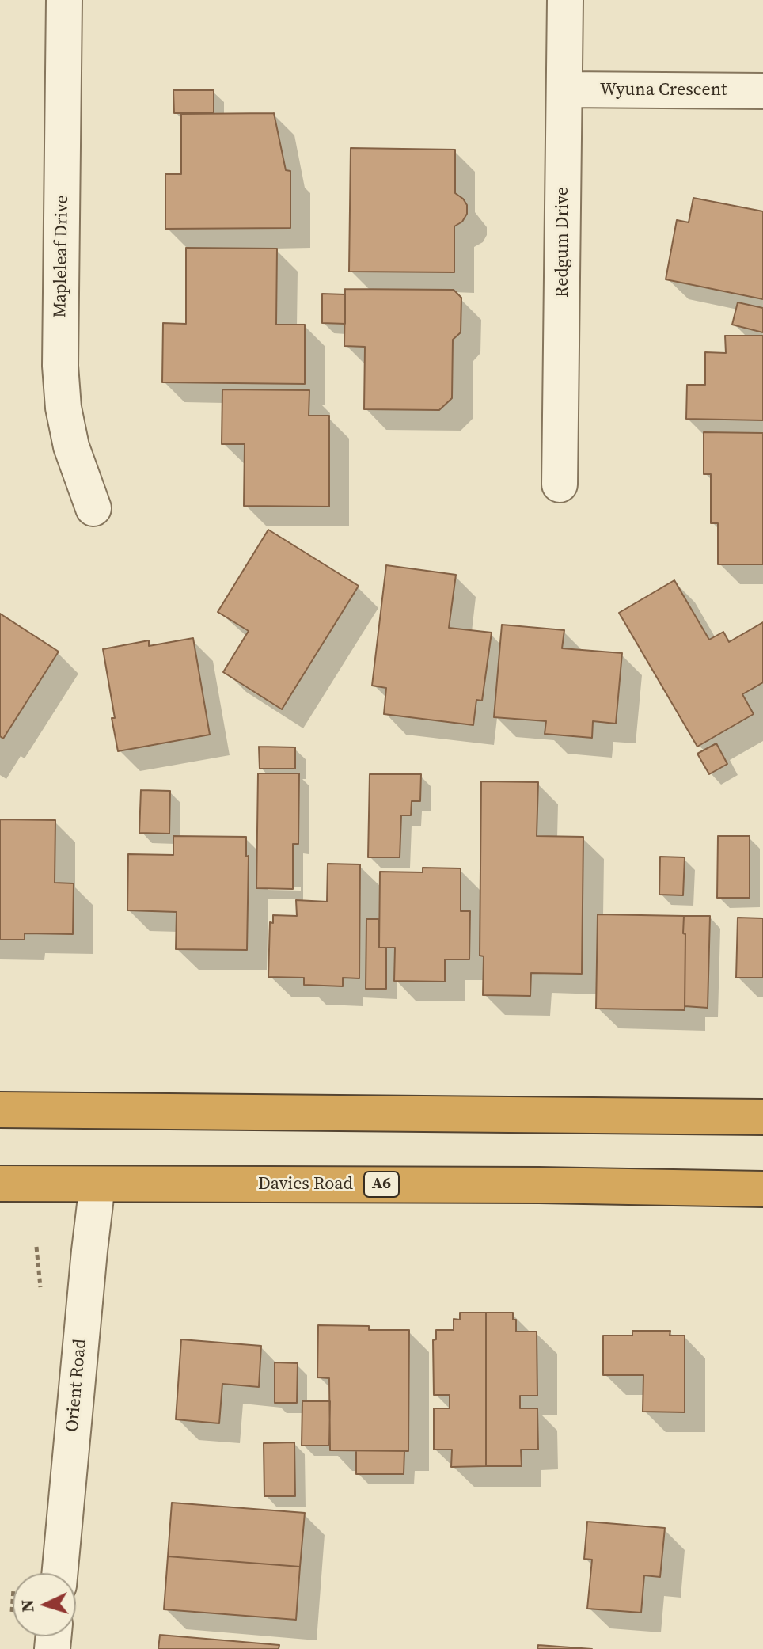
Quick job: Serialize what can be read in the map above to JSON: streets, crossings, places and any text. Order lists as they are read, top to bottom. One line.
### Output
{"streets":{"highway":["Davies Road","A6"],"street":["Wyuna Crescent","Redgum Drive","Mapleleaf Drive","Orient Road"]},"crossings":[["Wyuna Crescent","Redgum Drive"],["Davies Road","Orient Road"]],"north":"left"}
